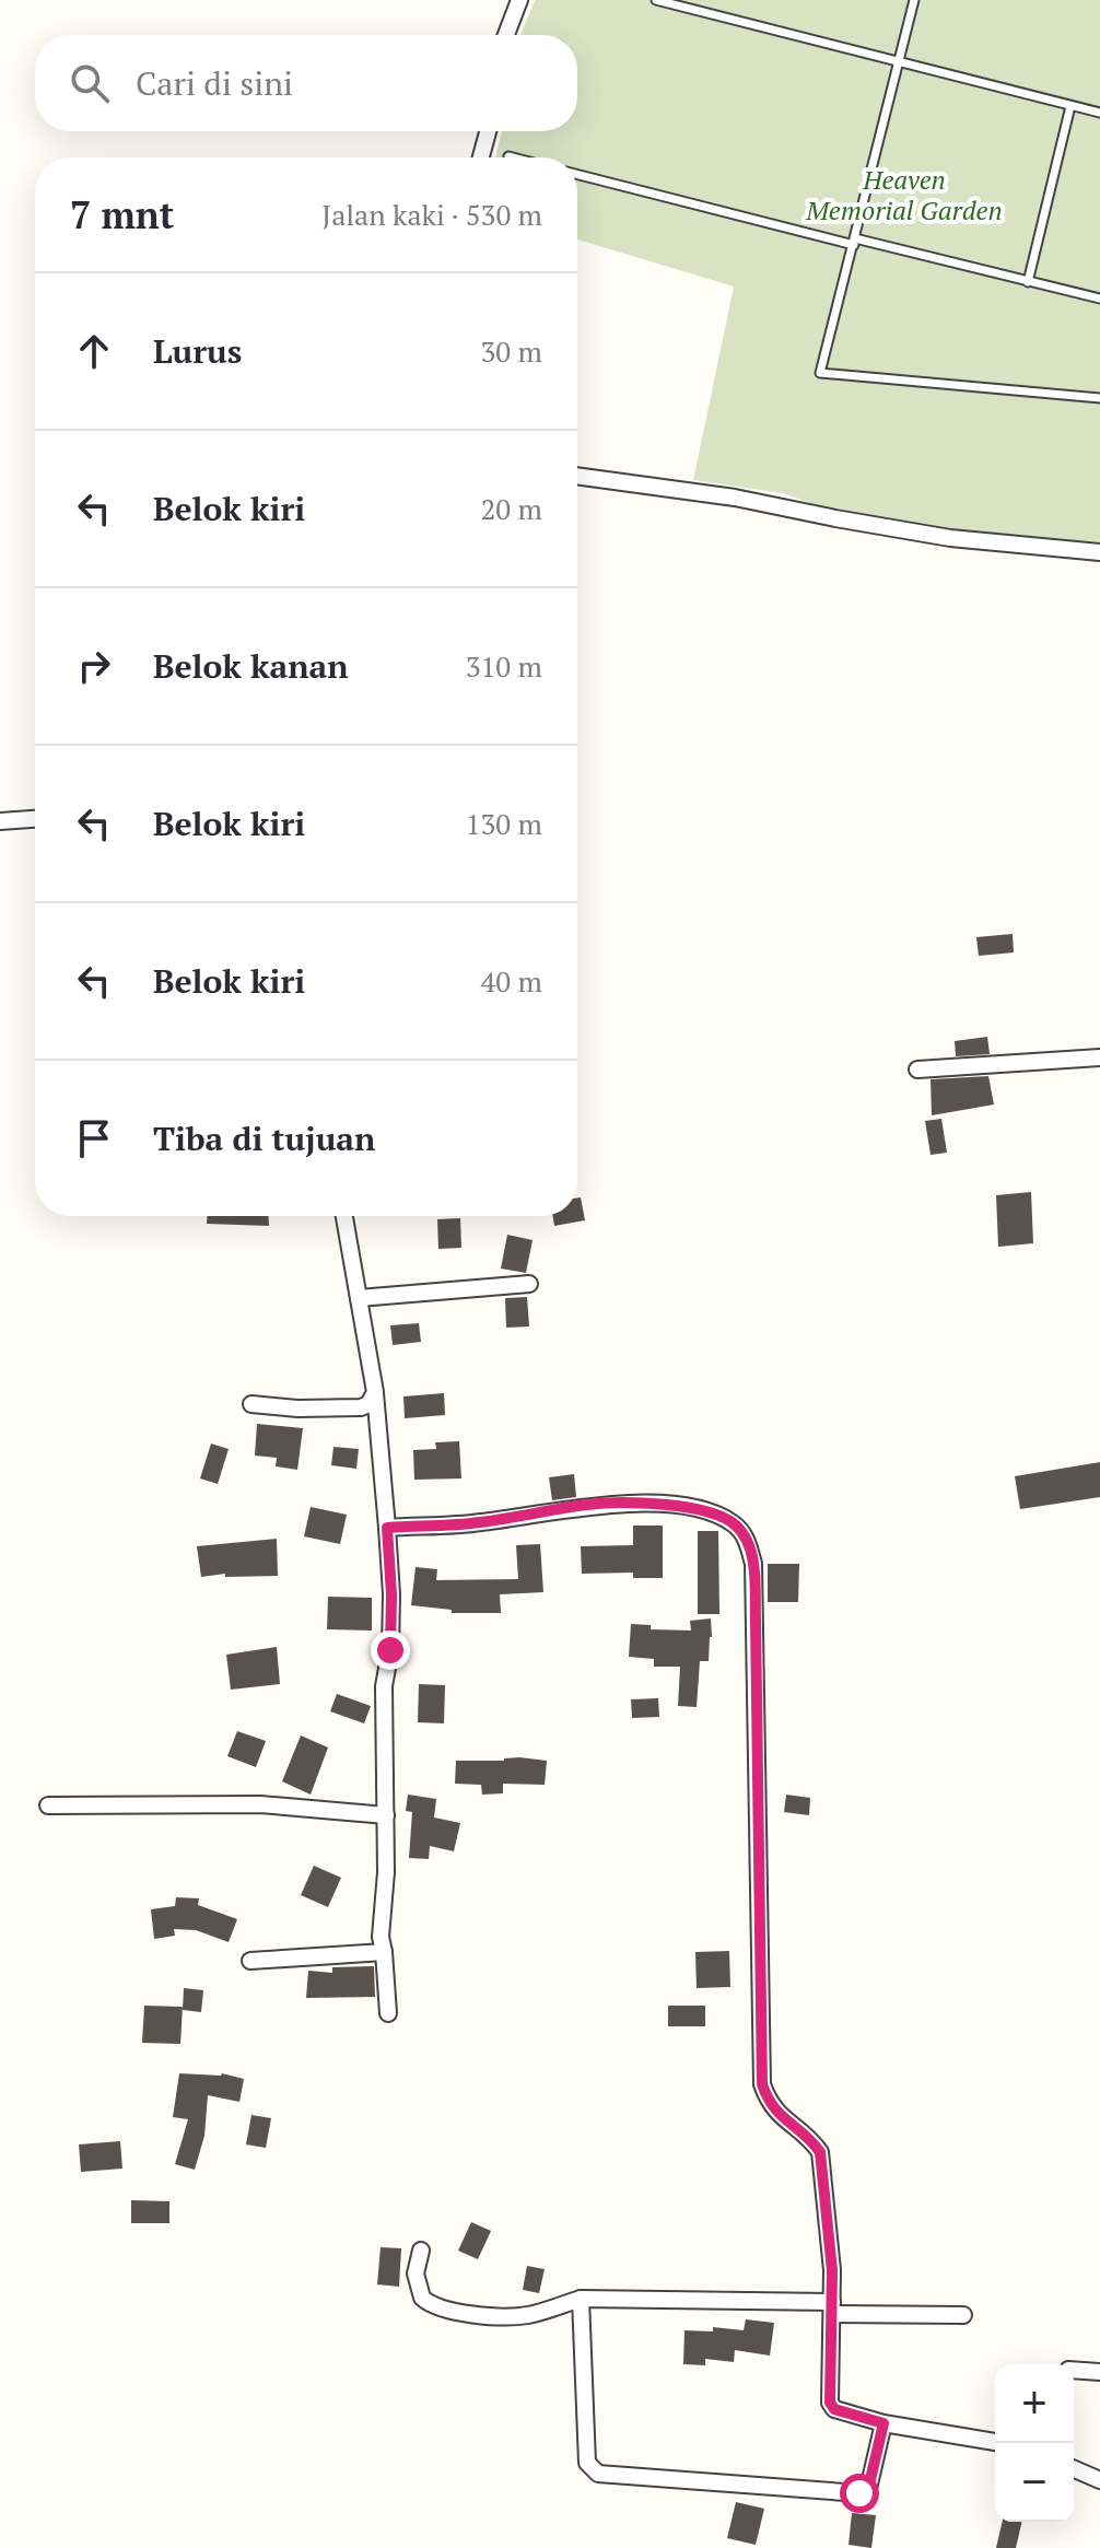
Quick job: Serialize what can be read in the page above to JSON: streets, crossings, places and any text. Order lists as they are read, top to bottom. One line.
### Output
{"parks":["Heaven Memorial Garden"],"page":{"search":"Cari di sini","heading":["7 mnt","Jalan kaki · 530 m"],"list":[["Lurus","30 m"],["Belok kiri","20 m"],["Belok kanan","310 m"],["Belok kiri","130 m"],["Belok kiri","40 m"],"Tiba di tujuan"],"map_buttons":["+","−"]}}
